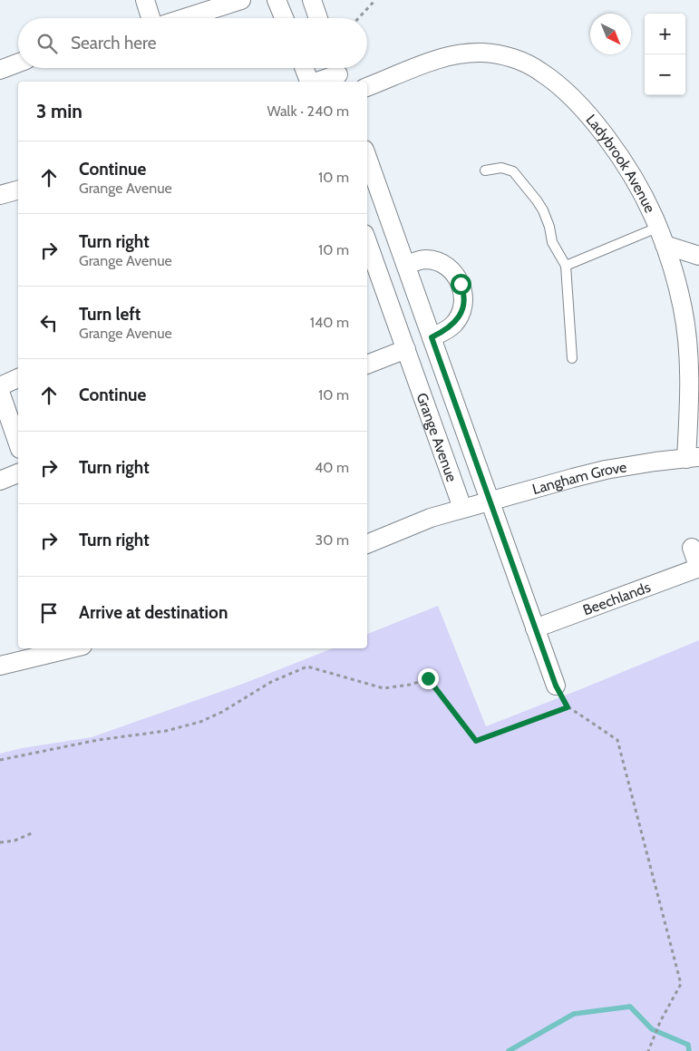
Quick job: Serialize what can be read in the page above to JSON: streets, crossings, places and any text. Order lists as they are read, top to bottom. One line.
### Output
{"streets":{"street":["Ladybrook Avenue","Grange Avenue","Langham Grove","Beechlands"]},"crossings":[["Ladybrook Avenue","Langham Grove"],["Grange Avenue","Langham Grove"],["Grange Avenue","Beechlands"]],"north":"bottom right","page":{"map_buttons":["+","−"],"search":"Search here","heading":["3 min","Walk · 240 m"],"list":[["Continue","Grange Avenue","10 m"],["Turn right","Grange Avenue","10 m"],["Turn left","Grange Avenue","140 m"],["Continue","10 m"],["Turn right","40 m"],["Turn right","30 m"],"Arrive at destination"]}}
